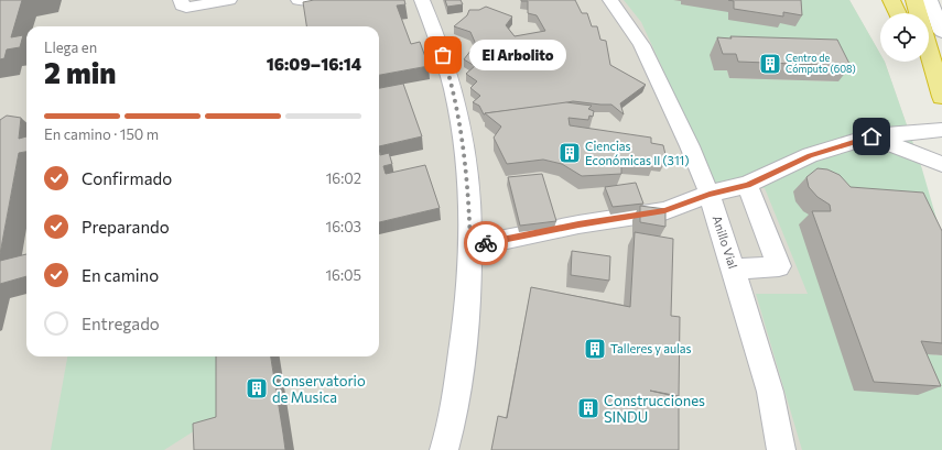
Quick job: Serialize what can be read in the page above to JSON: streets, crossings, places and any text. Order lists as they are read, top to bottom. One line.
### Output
{"streets":{"street":["Anillo Vial"]},"places":{"other":["El Arbolito"],"building":["Centro de Cómputo (608)","Ciencias Económicas II (311)","Talleres y aulas","Conservatorio de Musica","Construcciones SINDU"]},"page":{"heading":["2 min","Llega en","16:09–16:14"],"bubble":"El Arbolito","bar":"En camino · 150 m","list":[["Confirmado","16:02"],["Preparando","16:03"],["En camino","16:05"],"Entregado"]}}
